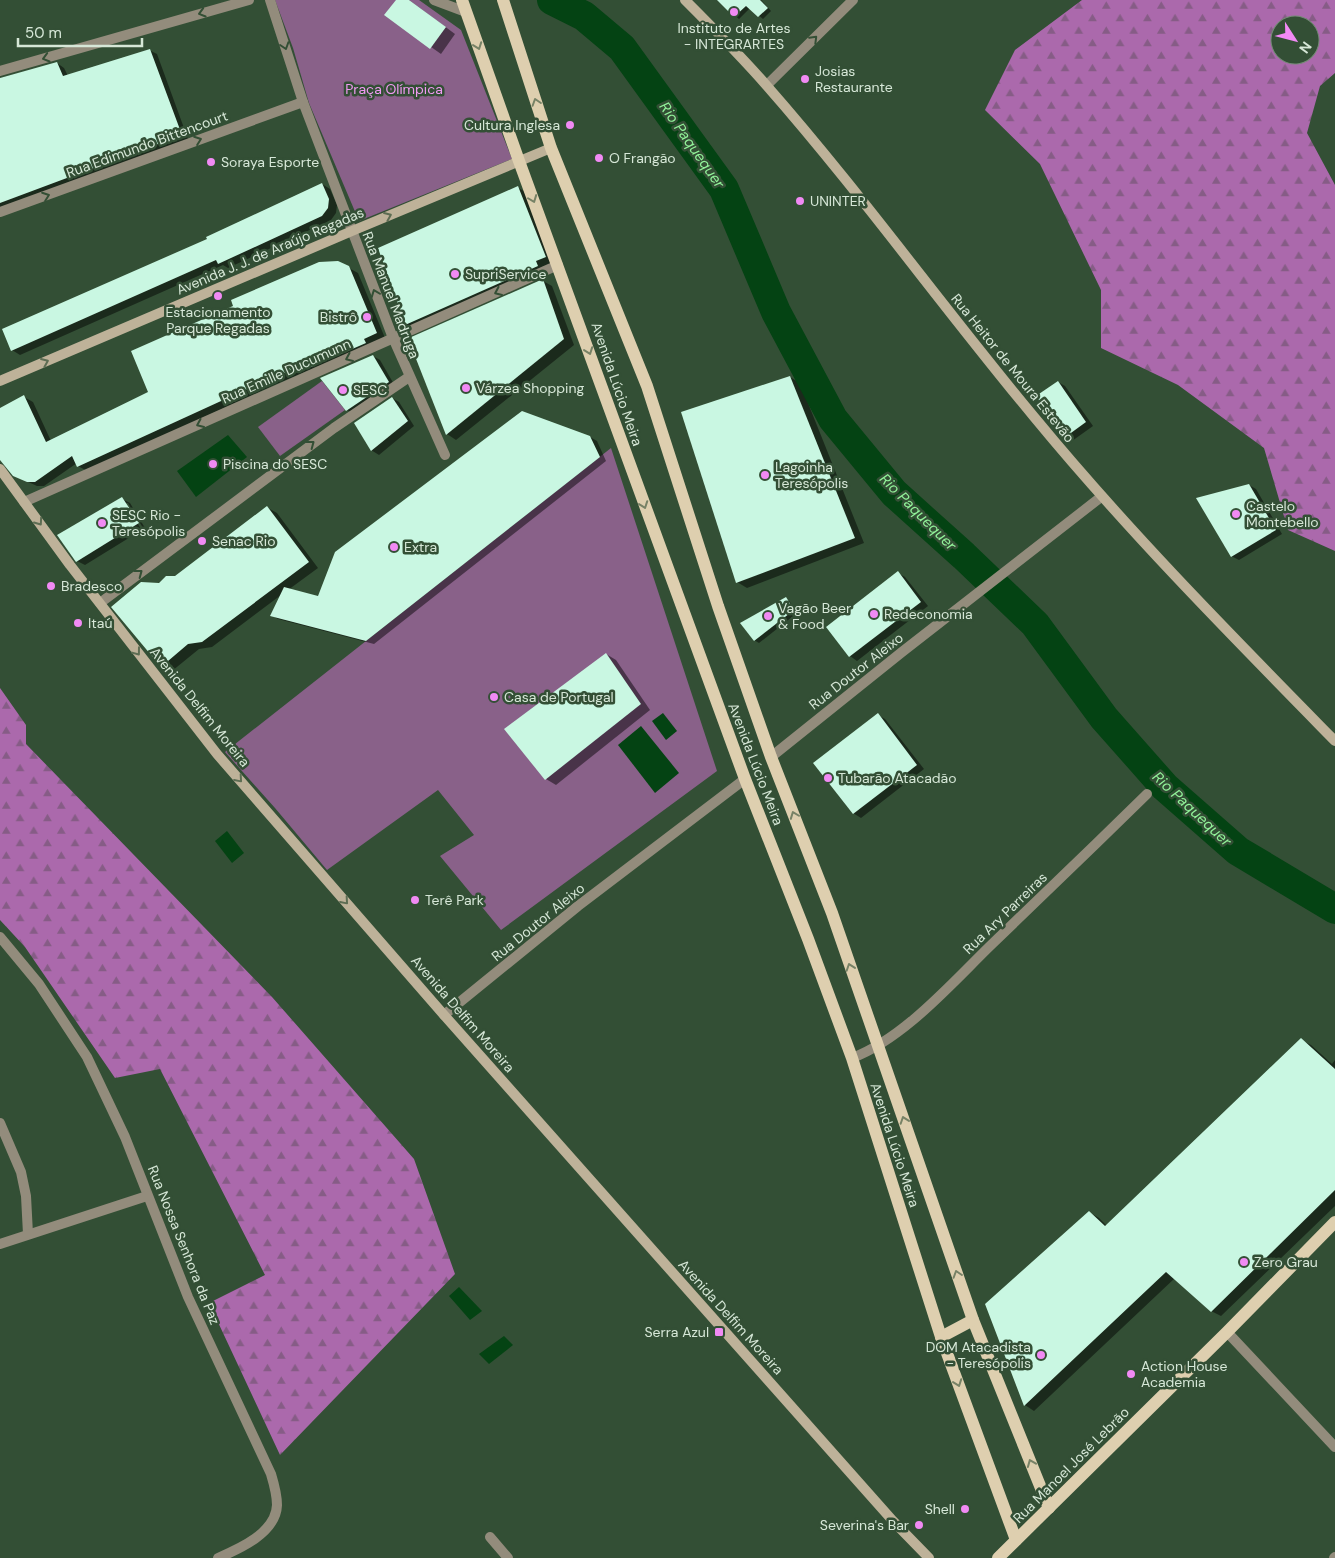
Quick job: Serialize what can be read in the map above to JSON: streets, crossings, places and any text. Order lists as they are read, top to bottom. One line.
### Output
{"streets":{"main road":["Avenida J. J. de Araújo Regadas","Rua Heitor de Moura Estevão","Avenida Lúcio Meira","Avenida Delfim Moreira","Rua Manoel José Lebrão"],"street":["Rua Edimundo Bittencourt","Rua Manuel Madruga","Rua Emille Ducumunn","Rua Doutor Aleixo","Rua Ary Parreiras","Rua Nossa Senhora da Paz"]},"crossings":[["Rua Edimundo Bittencourt","Rua Manuel Madruga"],["Avenida J. J. de Araújo Regadas","Rua Manuel Madruga"],["Avenida J. J. de Araújo Regadas","Avenida Lúcio Meira"],["Rua Manuel Madruga","Rua Emille Ducumunn"],["Rua Heitor de Moura Estevão","Rua Doutor Aleixo"],["Rua Emille Ducumunn","Avenida Lúcio Meira"],["Rua Emille Ducumunn","Avenida Delfim Moreira"],["Avenida Lúcio Meira","Rua Doutor Aleixo"],["Avenida Lúcio Meira","Rua Ary Parreiras"],["Avenida Lúcio Meira","Rua Manoel José Lebrão"],["Rua Doutor Aleixo","Avenida Delfim Moreira"]],"one_way":["Rua Edimundo Bittencourt","Avenida J. J. de Araújo Regadas","Avenida Delfim Moreira"],"water":["Rio Paquequer"],"parks":["Praça Olímpica"],"places":{"other":["Instituto de Artes - INTEGRARTES","Josias Restaurante","Cultura Inglesa","O Frangão","Soraya Esporte","UNINTER","SupriService","Estacionamento Parque Regadas","Bistrô","Várzea Shopping","SESC","Piscina do SESC","Lagoinha Teresópolis","Castelo Montebello","SESC Rio - Teresópolis","Senac Rio","Extra","Bradesco","Redeconomia","Vagão Beer & Food","Itaú","Casa de Portugal","Tubarão Atacadão","Terê Park","Zero Grau","DOM Atacadista - Teresópolis","Action House Academia","Shell","Severina's Bar"],"transit":["Serra Azul"]},"scale_bar":"50 m","north":"bottom right"}
